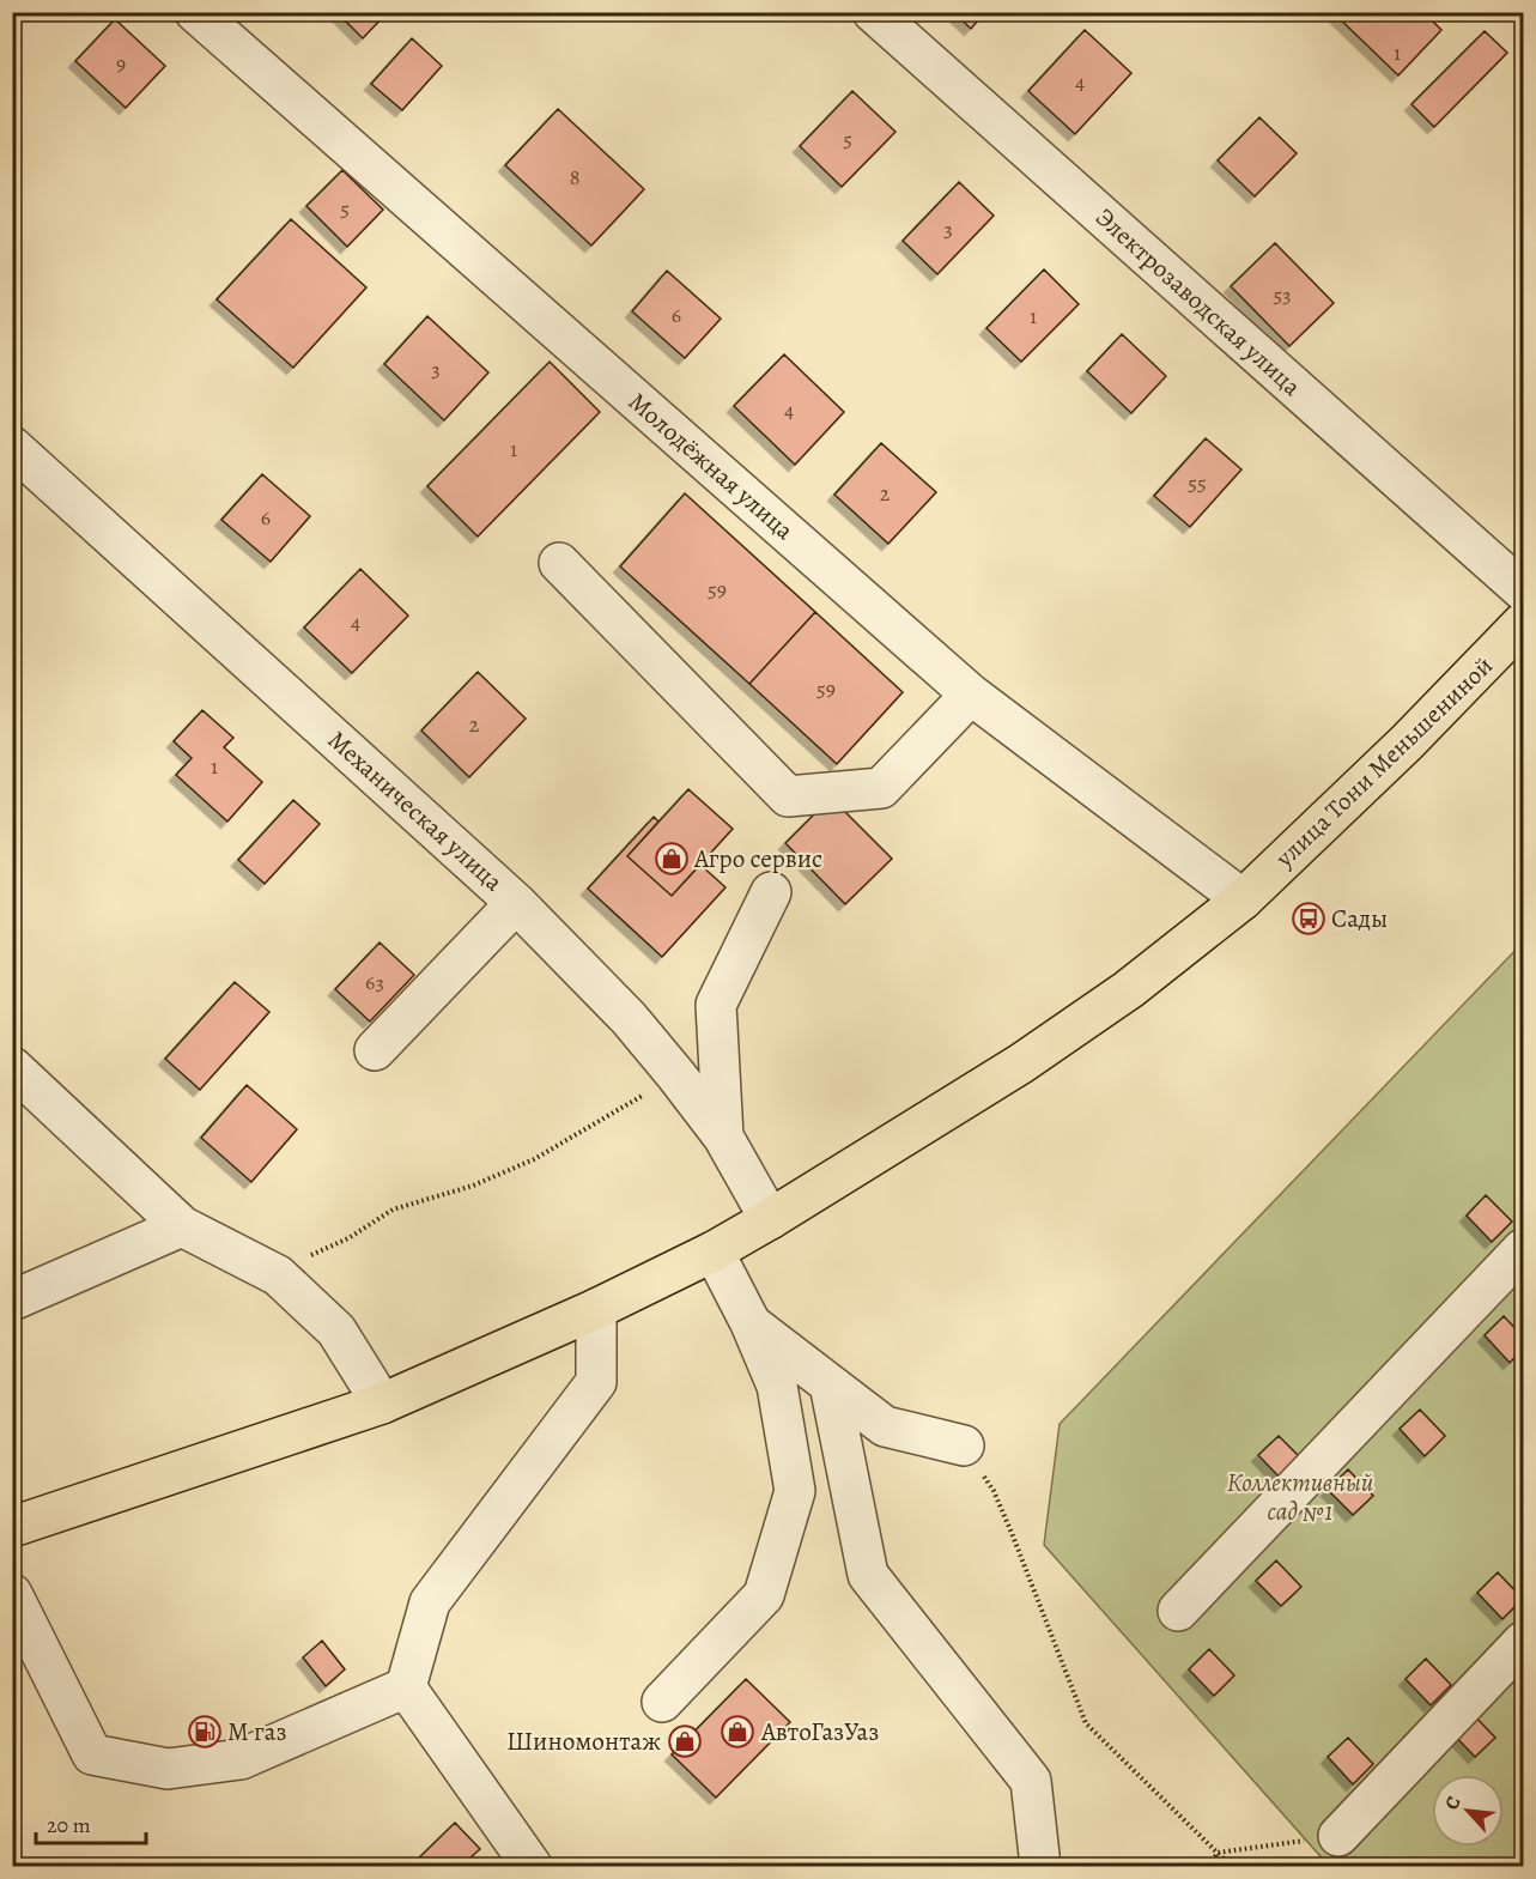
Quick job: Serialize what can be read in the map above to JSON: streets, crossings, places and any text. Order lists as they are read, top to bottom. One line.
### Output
{"streets":{"main road":["улица Тони Меньшениной"],"street":["Электрозаводская улица","Молодёжная улица","Механическая улица"]},"crossings":[["Молодёжная улица","улица Тони Меньшениной"],["улица Тони Меньшениной","Механическая улица"]],"parks":["Коллективный сад №1"],"places":{"shop":["Агро сервис","АвтоГазУаз","Шиномонтаж"],"bus stop":["Сады"],"fuel station":["М газ"]},"house_numbers":["1","9","4","5","8","5","3","53","6","1","3","4","1","55","2","6","59","4","59","2","1","63"],"scale_bar":"20 m","north":"top left"}
